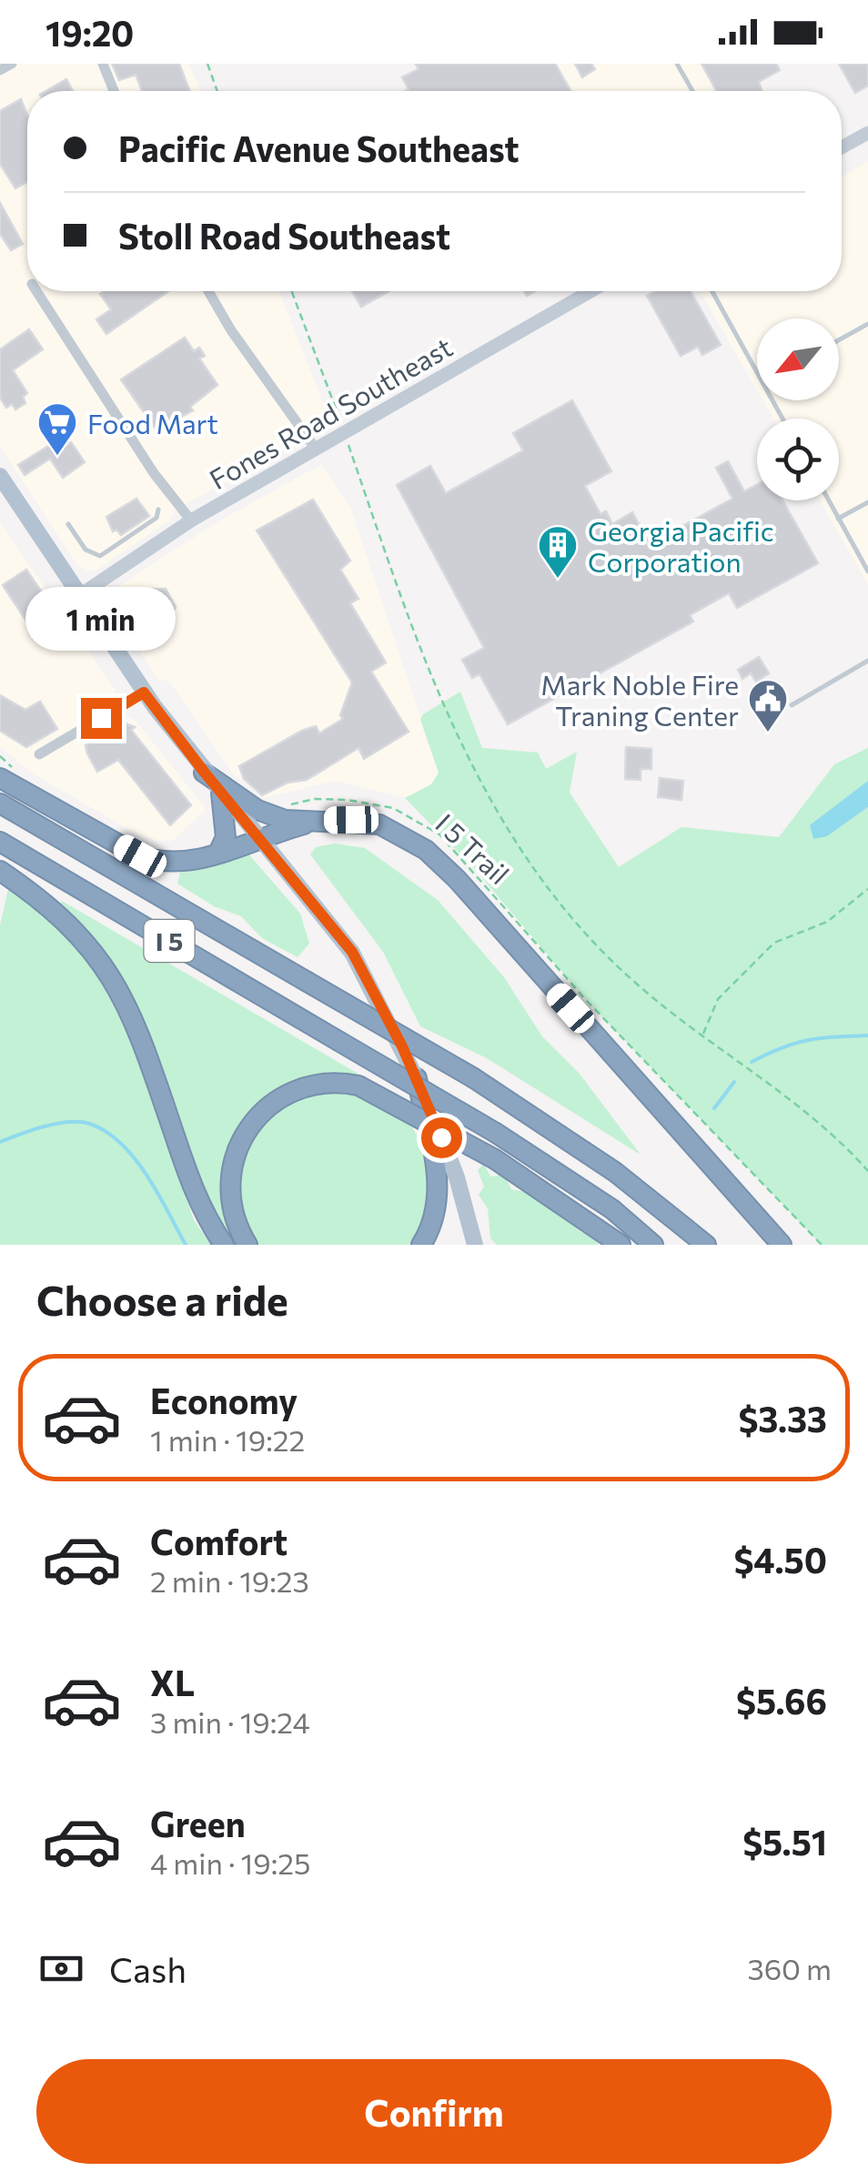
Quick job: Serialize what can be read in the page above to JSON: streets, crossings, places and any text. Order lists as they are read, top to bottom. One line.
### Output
{"streets":{"highway":["I 5"],"street":["Fones Road Southeast"],"path":["I 5 Trail"]},"places":{"supermarket":["Food Mart"],"building":["Georgia Pacific Corporation"],"public building":["Mark Noble Fire Traning Center"]},"north":"bottom left","page":{"status":"19:20","banner":["Pacific Avenue Southeast","Stoll Road Southeast"],"bubble":"1 min","heading":"Choose a ride","list":[{"name":"Economy","note":"1 min · 19:22","value":"$3.33"},{"name":"Comfort","note":"2 min · 19:23","value":"$4.50"},{"name":"XL","note":"3 min · 19:24","value":"$5.66"},{"name":"Green","note":"4 min · 19:25","value":"$5.51"}],"pay":["Cash","360 m"],"buttons":"Confirm"}}
